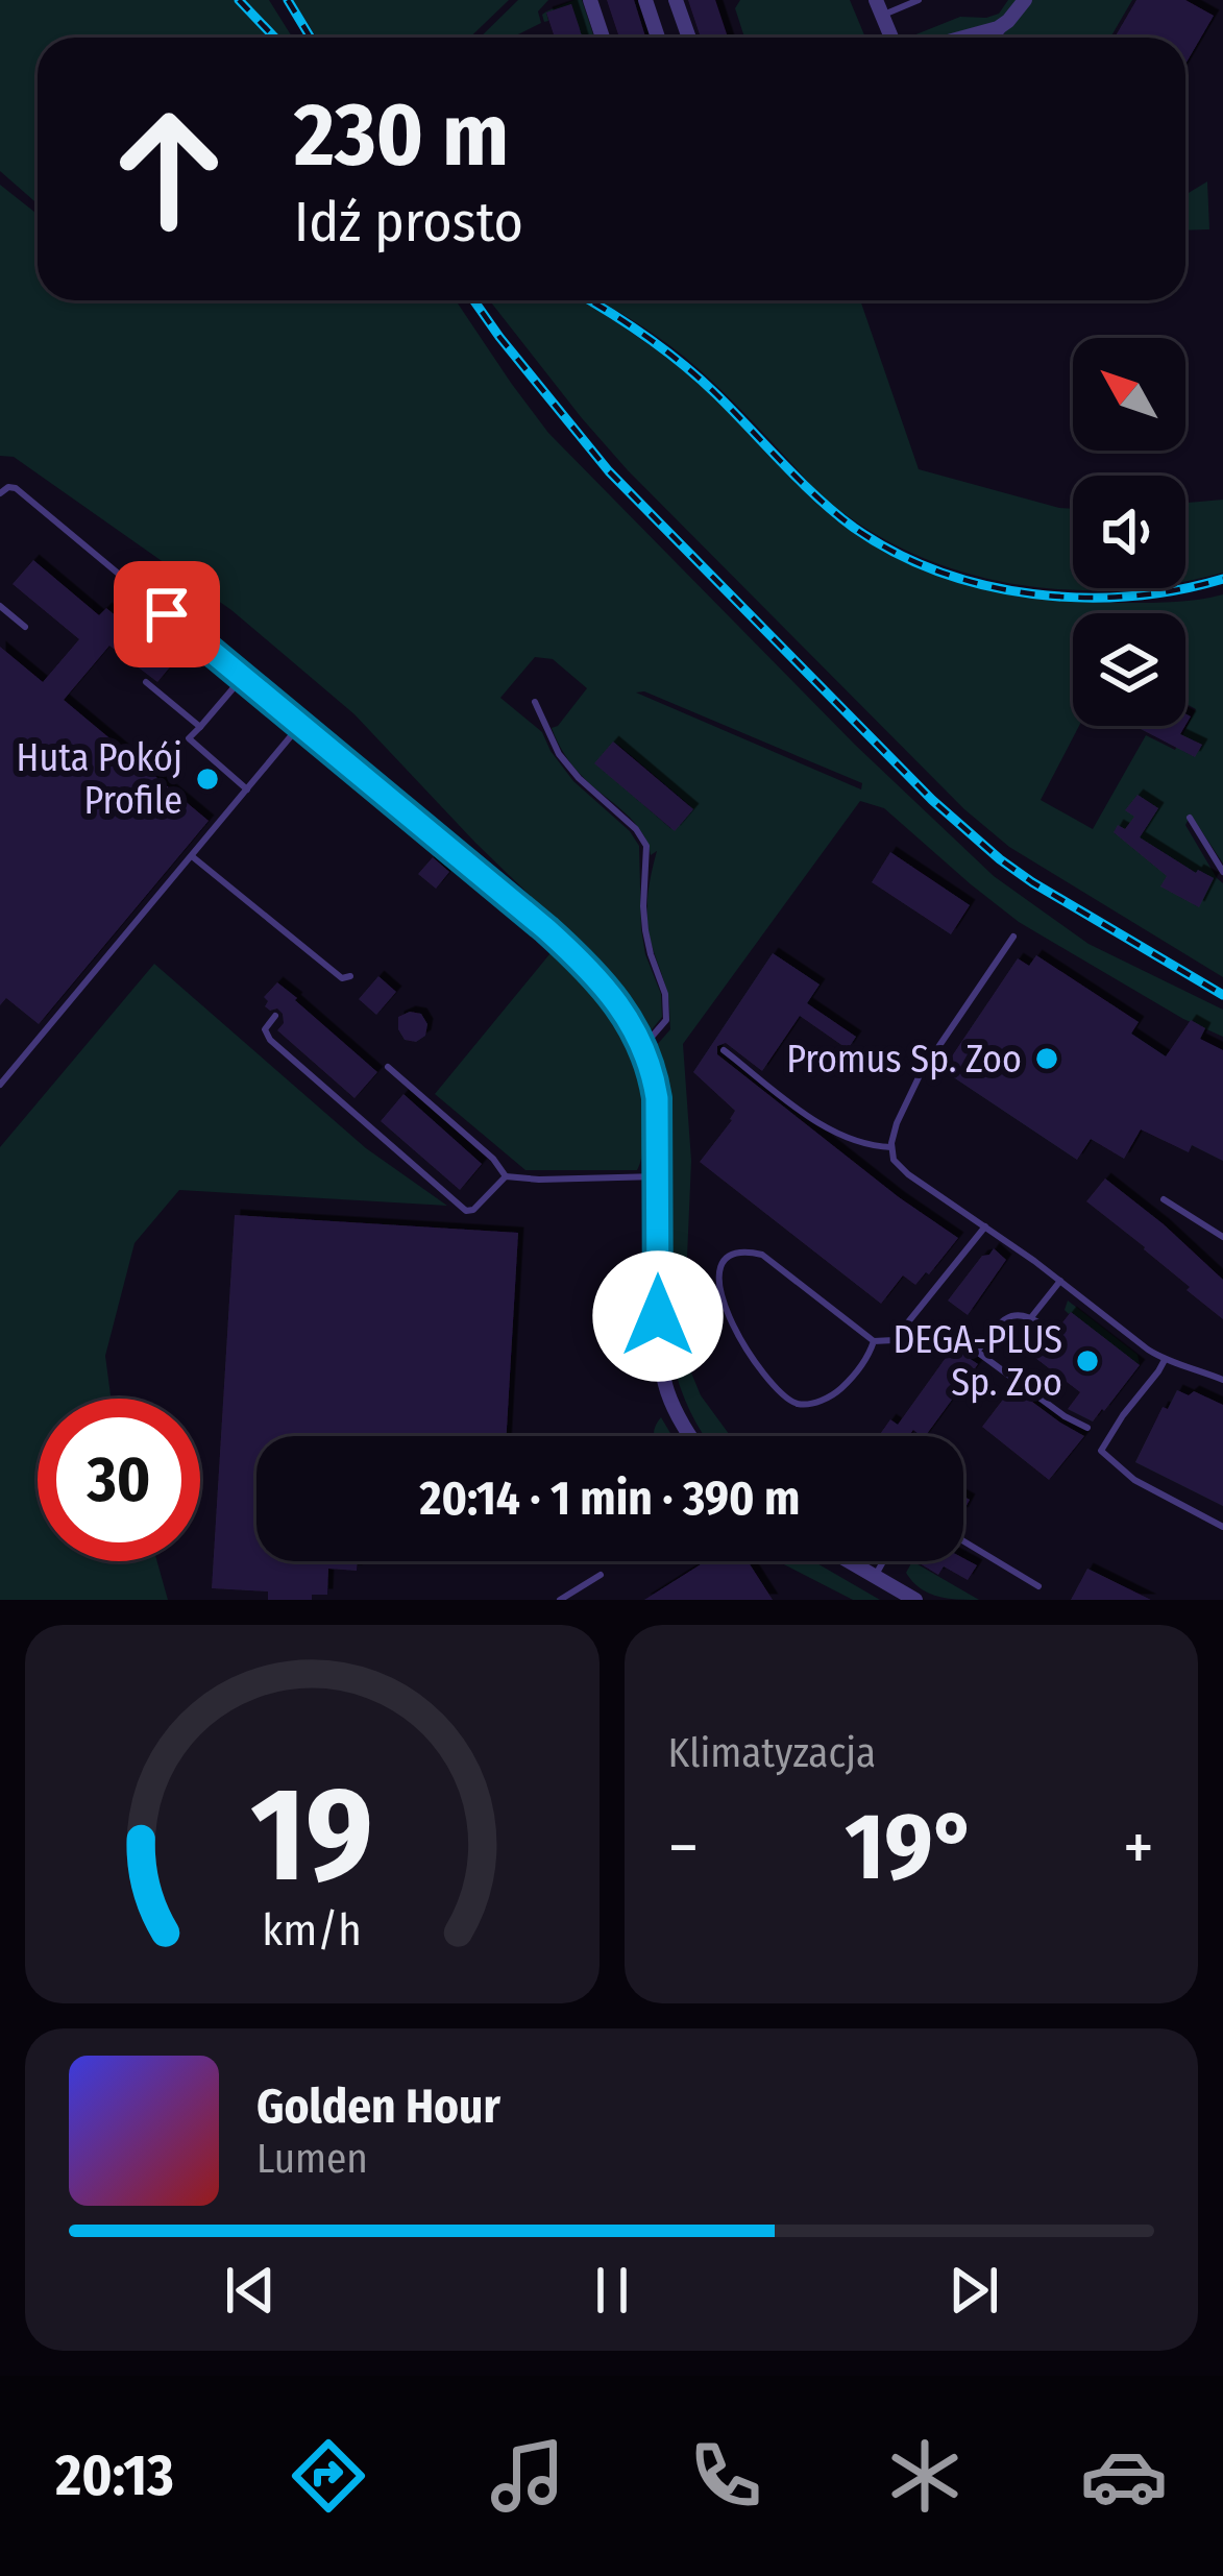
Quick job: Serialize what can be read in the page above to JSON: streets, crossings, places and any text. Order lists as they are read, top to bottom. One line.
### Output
{"places":["Huta Pokój Profile","Promus Sp. Zoo","DEGA-PLUS Sp. Zoo"],"north":"top left","page":{"turn":["230 m","Idź prosto"],"limit":"30","trip":"20:14 · 1 min · 390 m","tile":"Klimatyzacja","heat":["−","19°","+"],"song":["Golden Hour","Lumen"],"tabs":"20:13","gauge":["19","km/h"]}}
